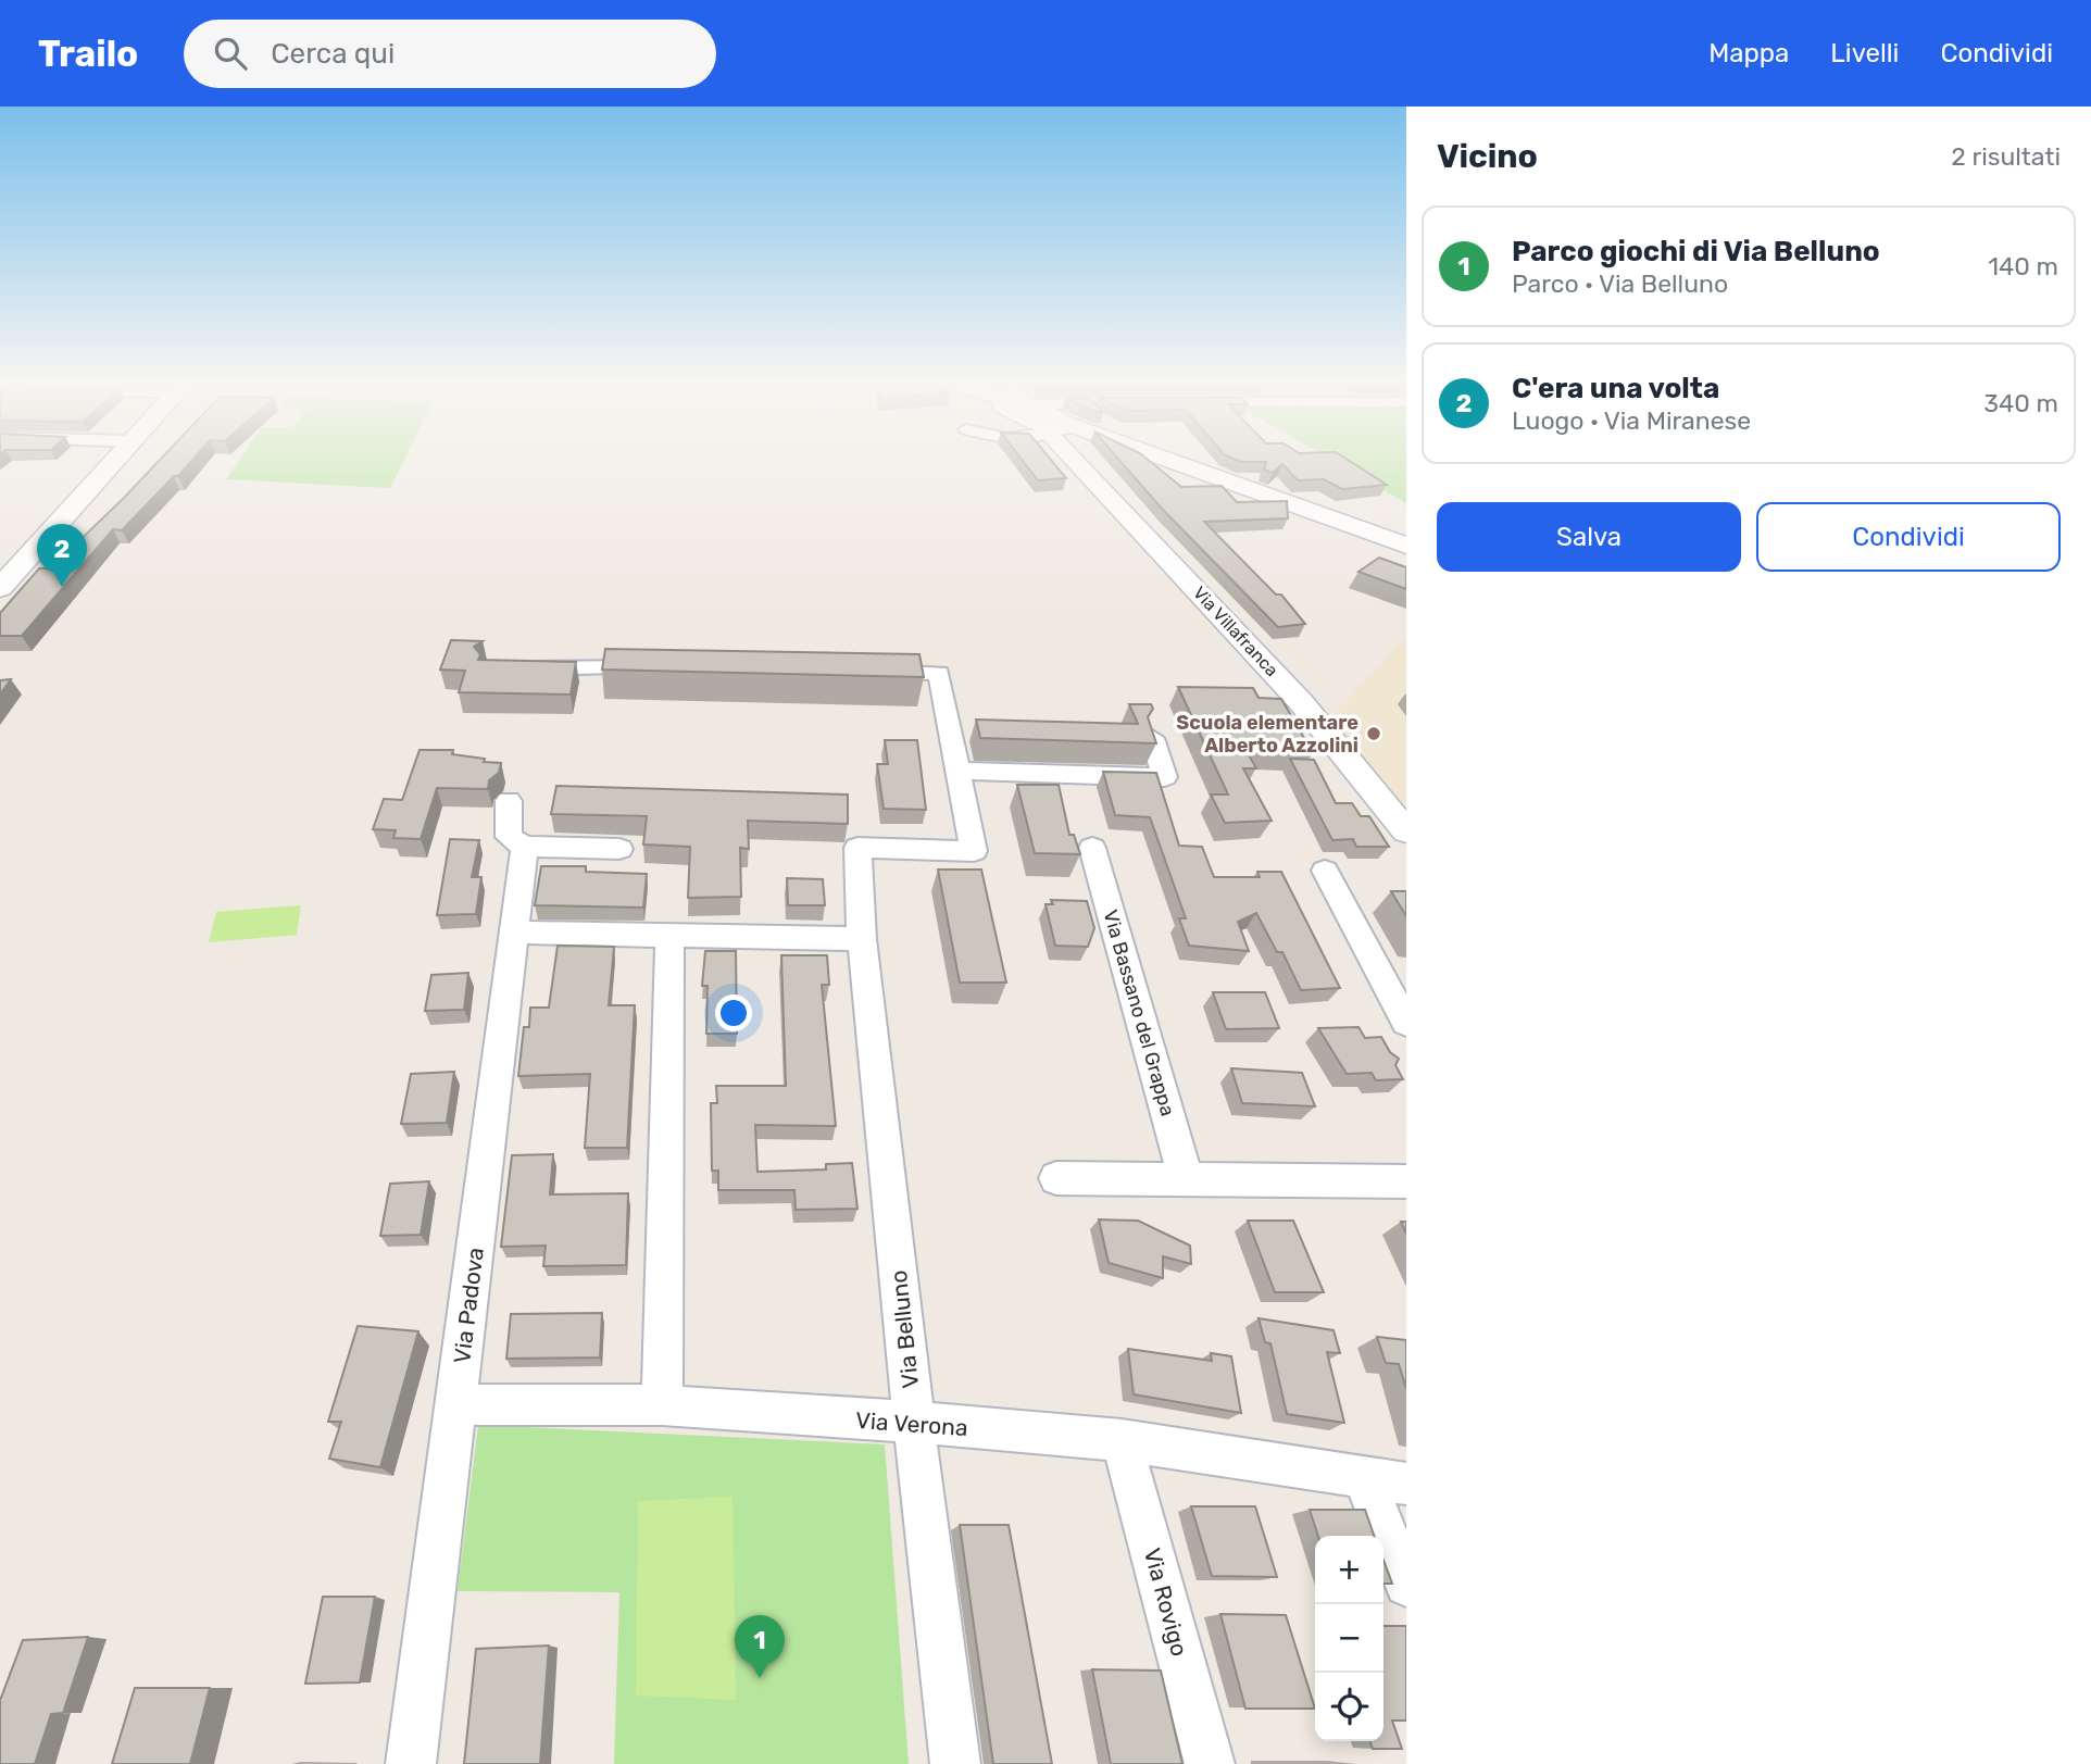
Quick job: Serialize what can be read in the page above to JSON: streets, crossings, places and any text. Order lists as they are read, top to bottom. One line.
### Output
{"streets":{"street":["Via Villafranca","Via Bassano del Grappa","Via Padova","Via Belluno","Via Verona","Via Rovigo"]},"crossings":[["Via Padova","Via Verona"],["Via Belluno","Via Verona"],["Via Verona","Via Rovigo"]],"places":["Scuola elementare Alberto Azzolini"],"page":{"header":"Trailo","search":"Cerca qui","nav":["Mappa","Livelli","Condividi"],"heading":["Vicino","2 risultati"],"list":[{"mark":"1","name":"Parco giochi di Via Belluno","note":"Parco · Via Belluno","value":"140 m"},{"mark":"2","name":"C'era una volta","note":"Luogo · Via Miranese","value":"340 m"}],"buttons":["Salva","Condividi"],"pins":["2","1"],"map_buttons":["+","−"]}}
